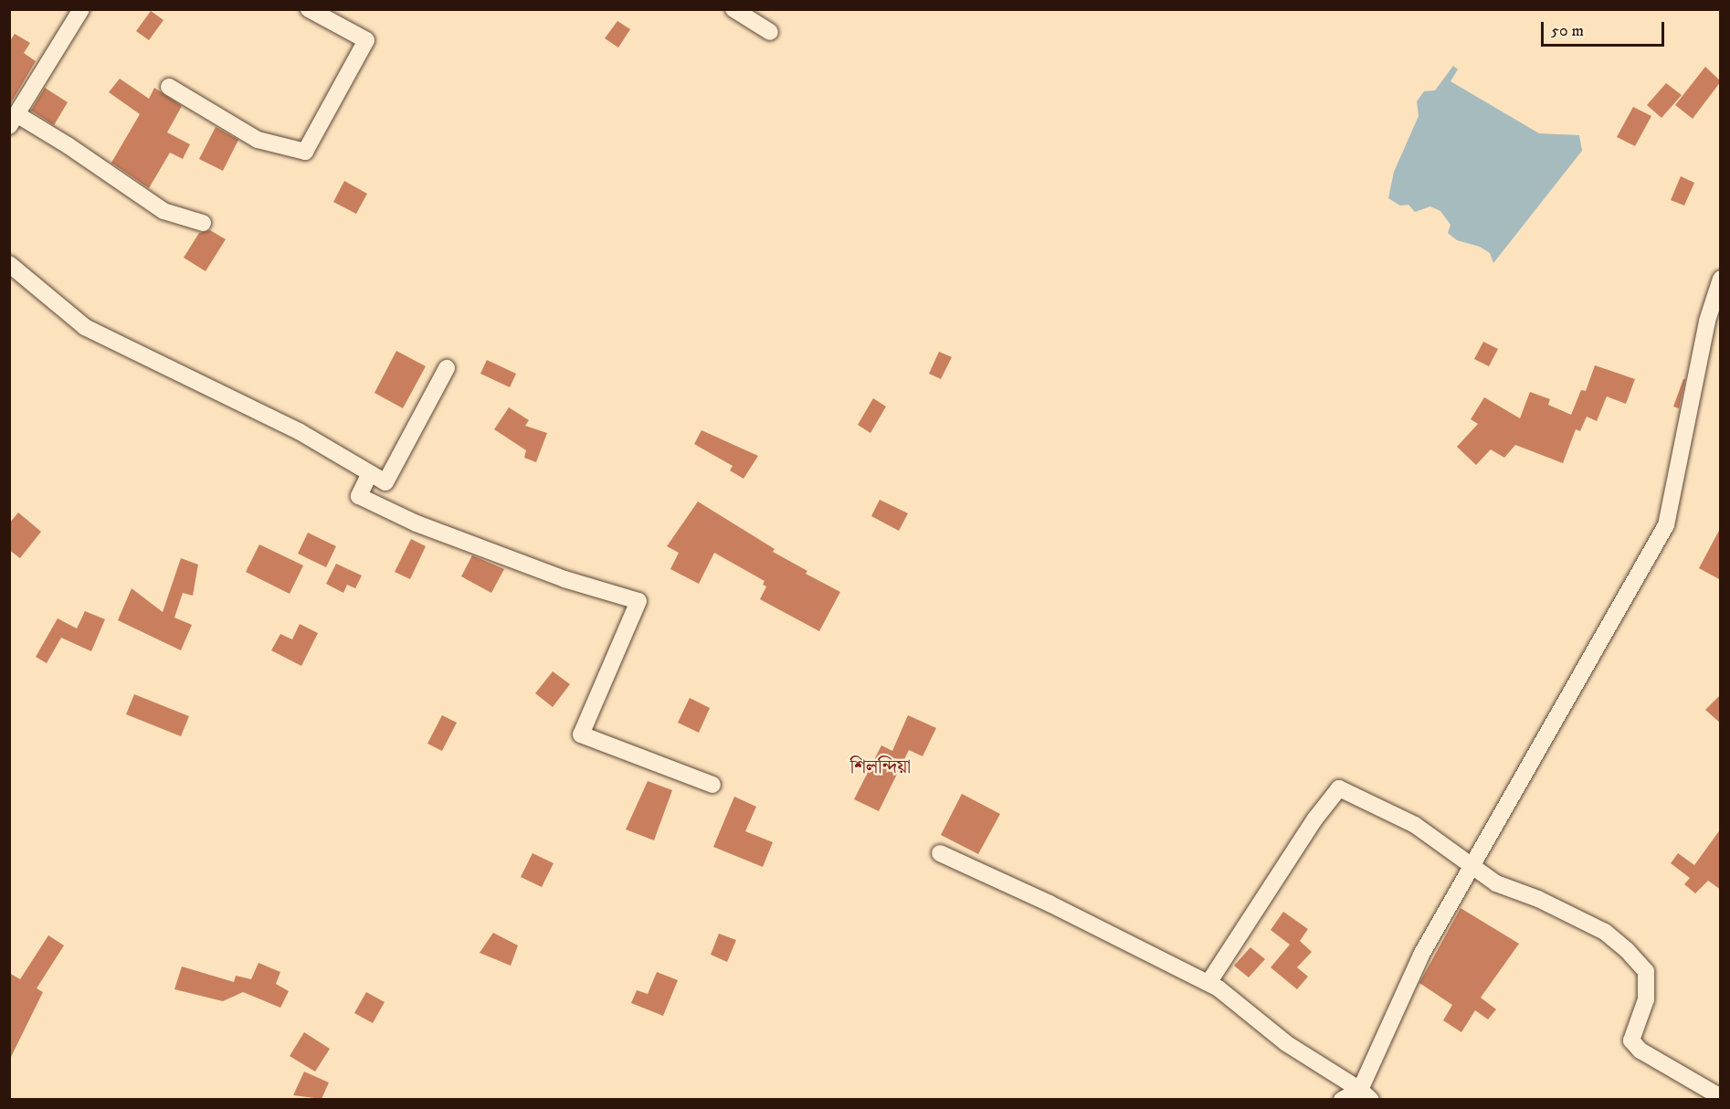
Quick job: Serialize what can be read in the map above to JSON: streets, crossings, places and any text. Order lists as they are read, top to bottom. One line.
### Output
{"districts":["শিলন্দিয়া"],"scale_bar":"50 m"}
